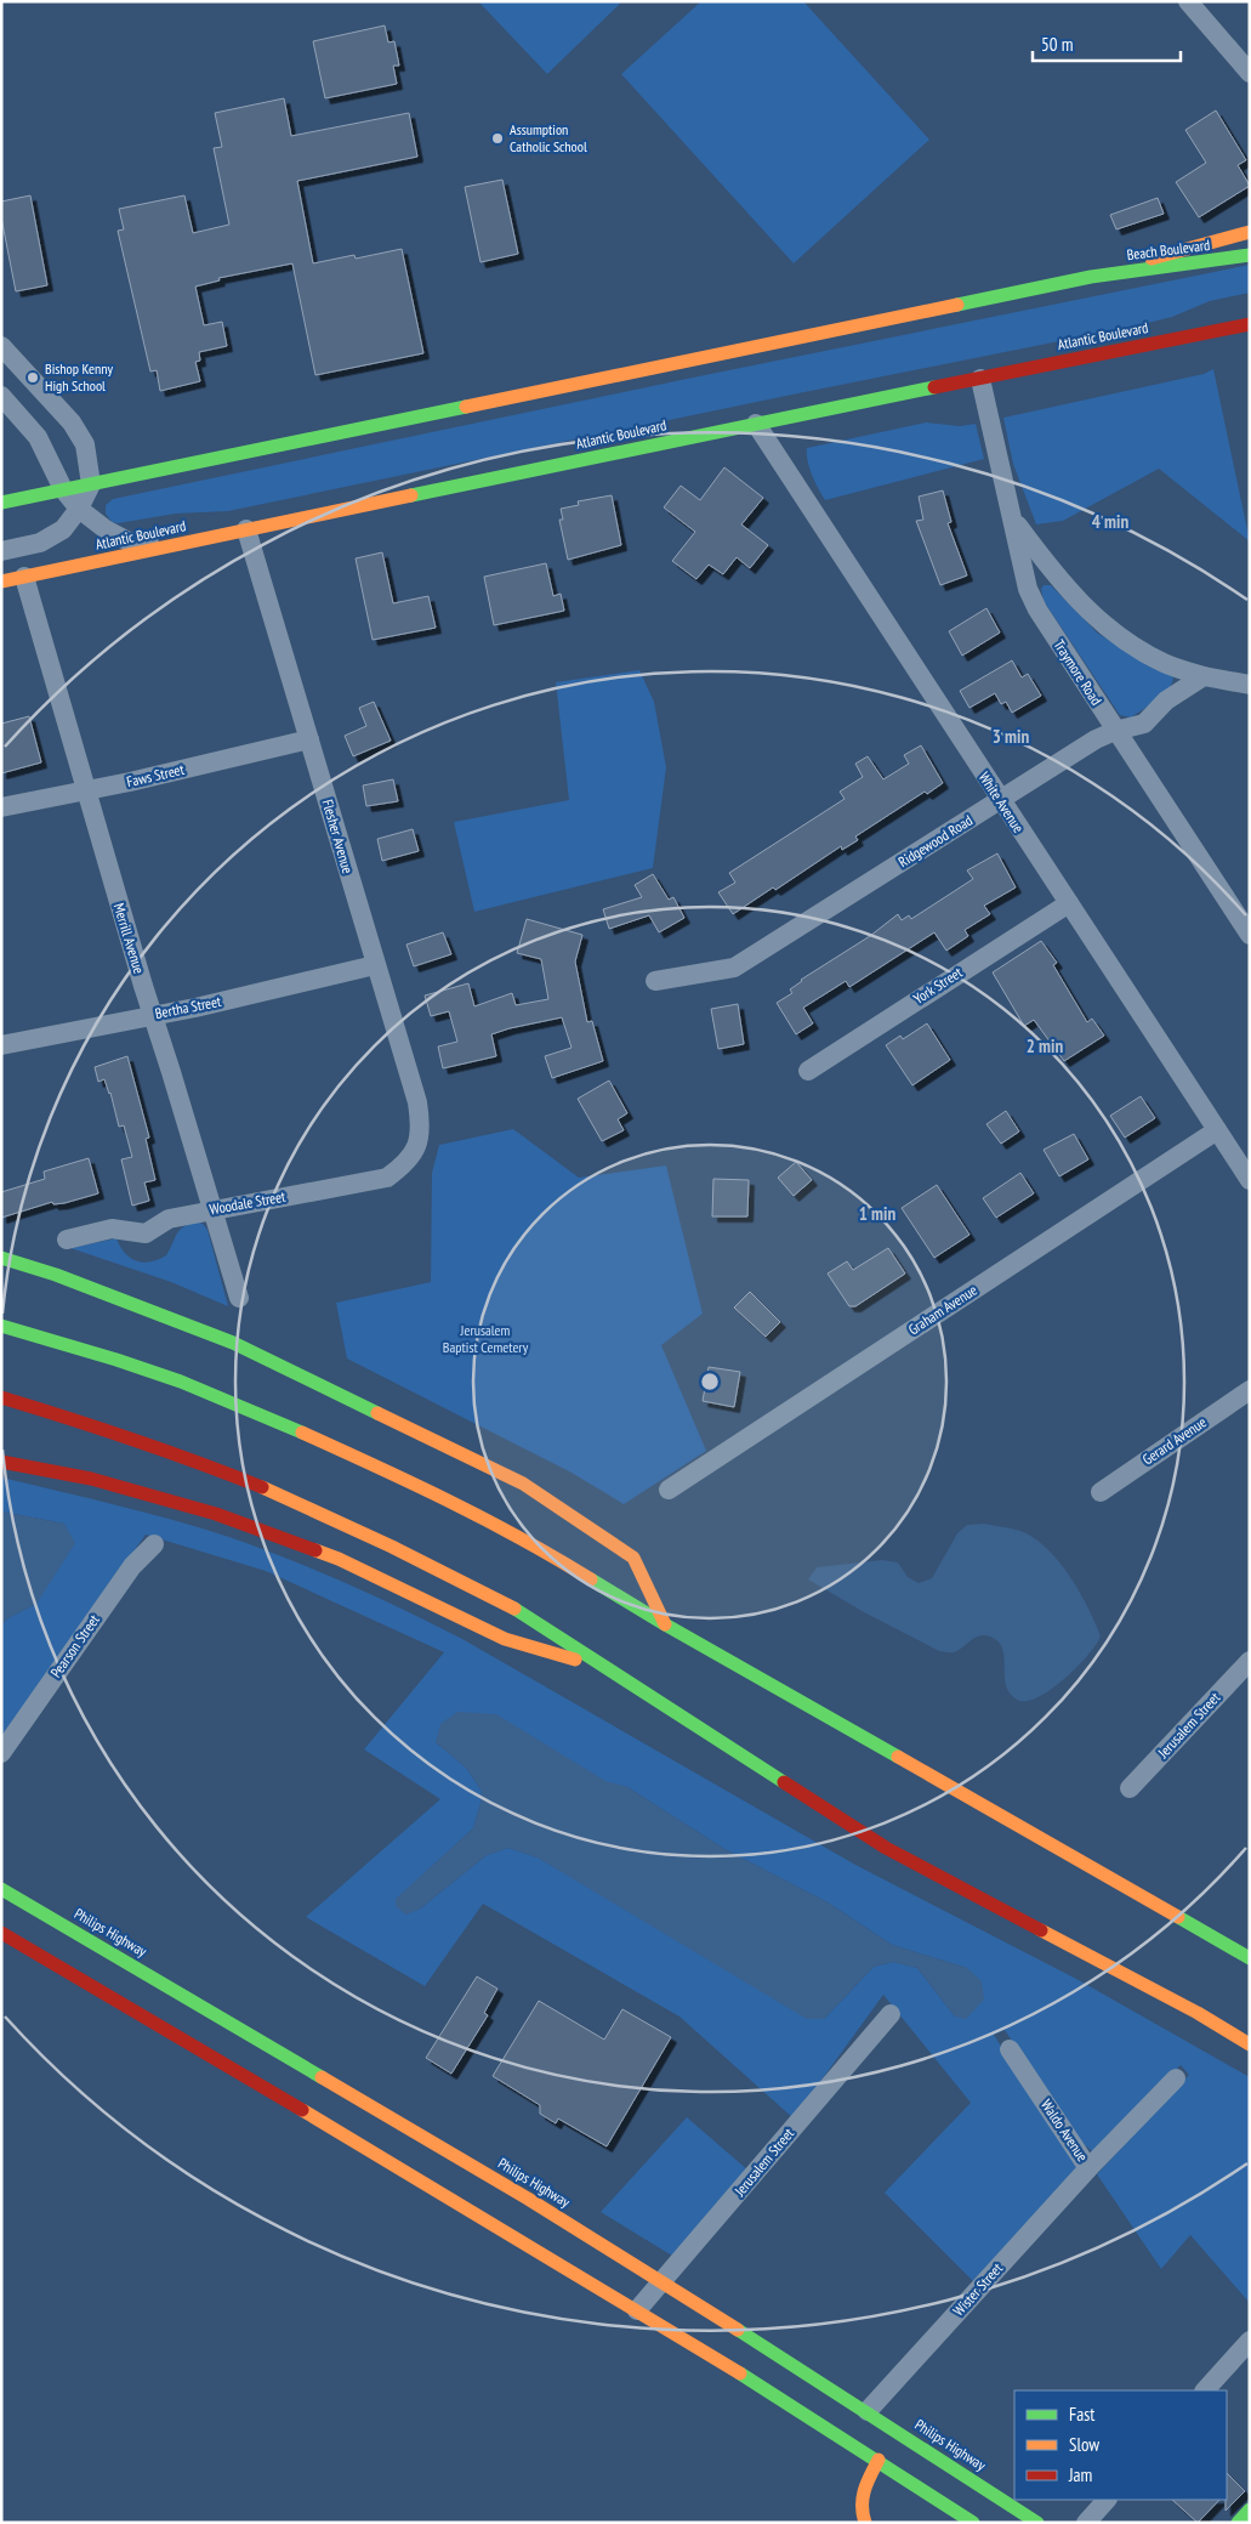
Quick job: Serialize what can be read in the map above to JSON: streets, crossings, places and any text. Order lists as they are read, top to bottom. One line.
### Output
{"streets":{"main road":["Beach Boulevard","Atlantic Boulevard","Philips Highway"],"street":["Traymore Road","Faws Street","White Avenue","Flesher Avenue","Ridgewood Road","Merrill Avenue","York Street","Bertha Street","Woodale Street","Graham Avenue","Gerard Avenue","Pearson Street","Jerusalem Street","Waldo Avenue","Wister Street"]},"crossings":[["Atlantic Boulevard","Traymore Road"],["Atlantic Boulevard","White Avenue"],["Atlantic Boulevard","Flesher Avenue"],["Atlantic Boulevard","Merrill Avenue"],["Traymore Road","Ridgewood Road"],["Faws Street","Flesher Avenue"],["Faws Street","Merrill Avenue"],["White Avenue","Ridgewood Road"],["White Avenue","York Street"],["White Avenue","Graham Avenue"],["Flesher Avenue","Bertha Street"],["Flesher Avenue","Woodale Street"],["Merrill Avenue","Bertha Street"],["Merrill Avenue","Woodale Street"],["Jerusalem Street","Philips Highway"],["Philips Highway","Wister Street"],["Waldo Avenue","Wister Street"]],"parks":["Jerusalem Baptist Cemetery"],"places":["Assumption Catholic School","Bishop Kenny High School"],"legend":["Fast","Slow","Jam"],"scale_bar":"50 m","rings":["4 min","3 min","2 min","1 min"]}
